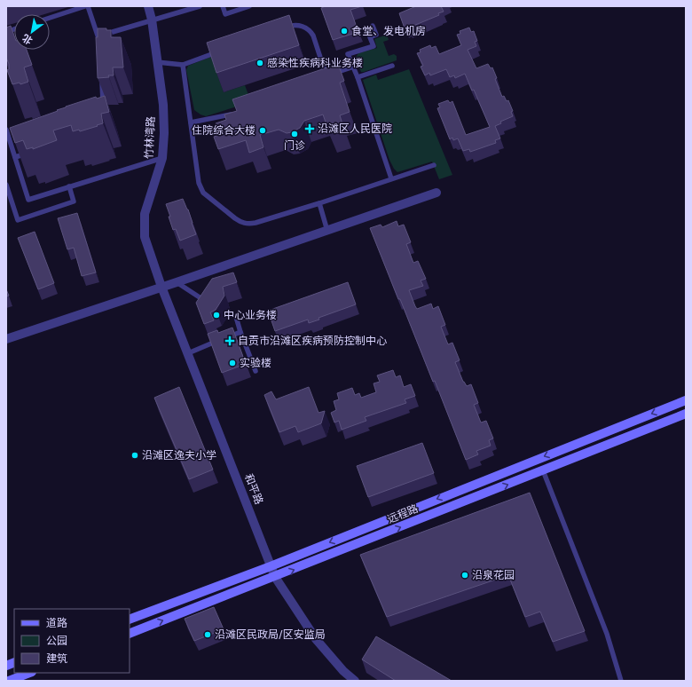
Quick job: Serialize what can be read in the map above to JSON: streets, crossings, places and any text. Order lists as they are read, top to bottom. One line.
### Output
{"streets":{"main road":["远程路"],"street":["竹林湾路","和平路"]},"crossings":[["竹林湾路","和平路"],["和平路","远程路"]],"places":{"other":["食堂、发电机房","感染性疾病科业务楼","住院综合大楼","门诊","中心业务楼","实验楼","沿滩区逸夫小学","沿泉花园","沿滩区民政局/区安监局"],"health":["沿滩区人民医院","自贡市沿滩区疾病预防控制中心"]},"legend":["道路","公园","建筑"],"north":"bottom left"}
